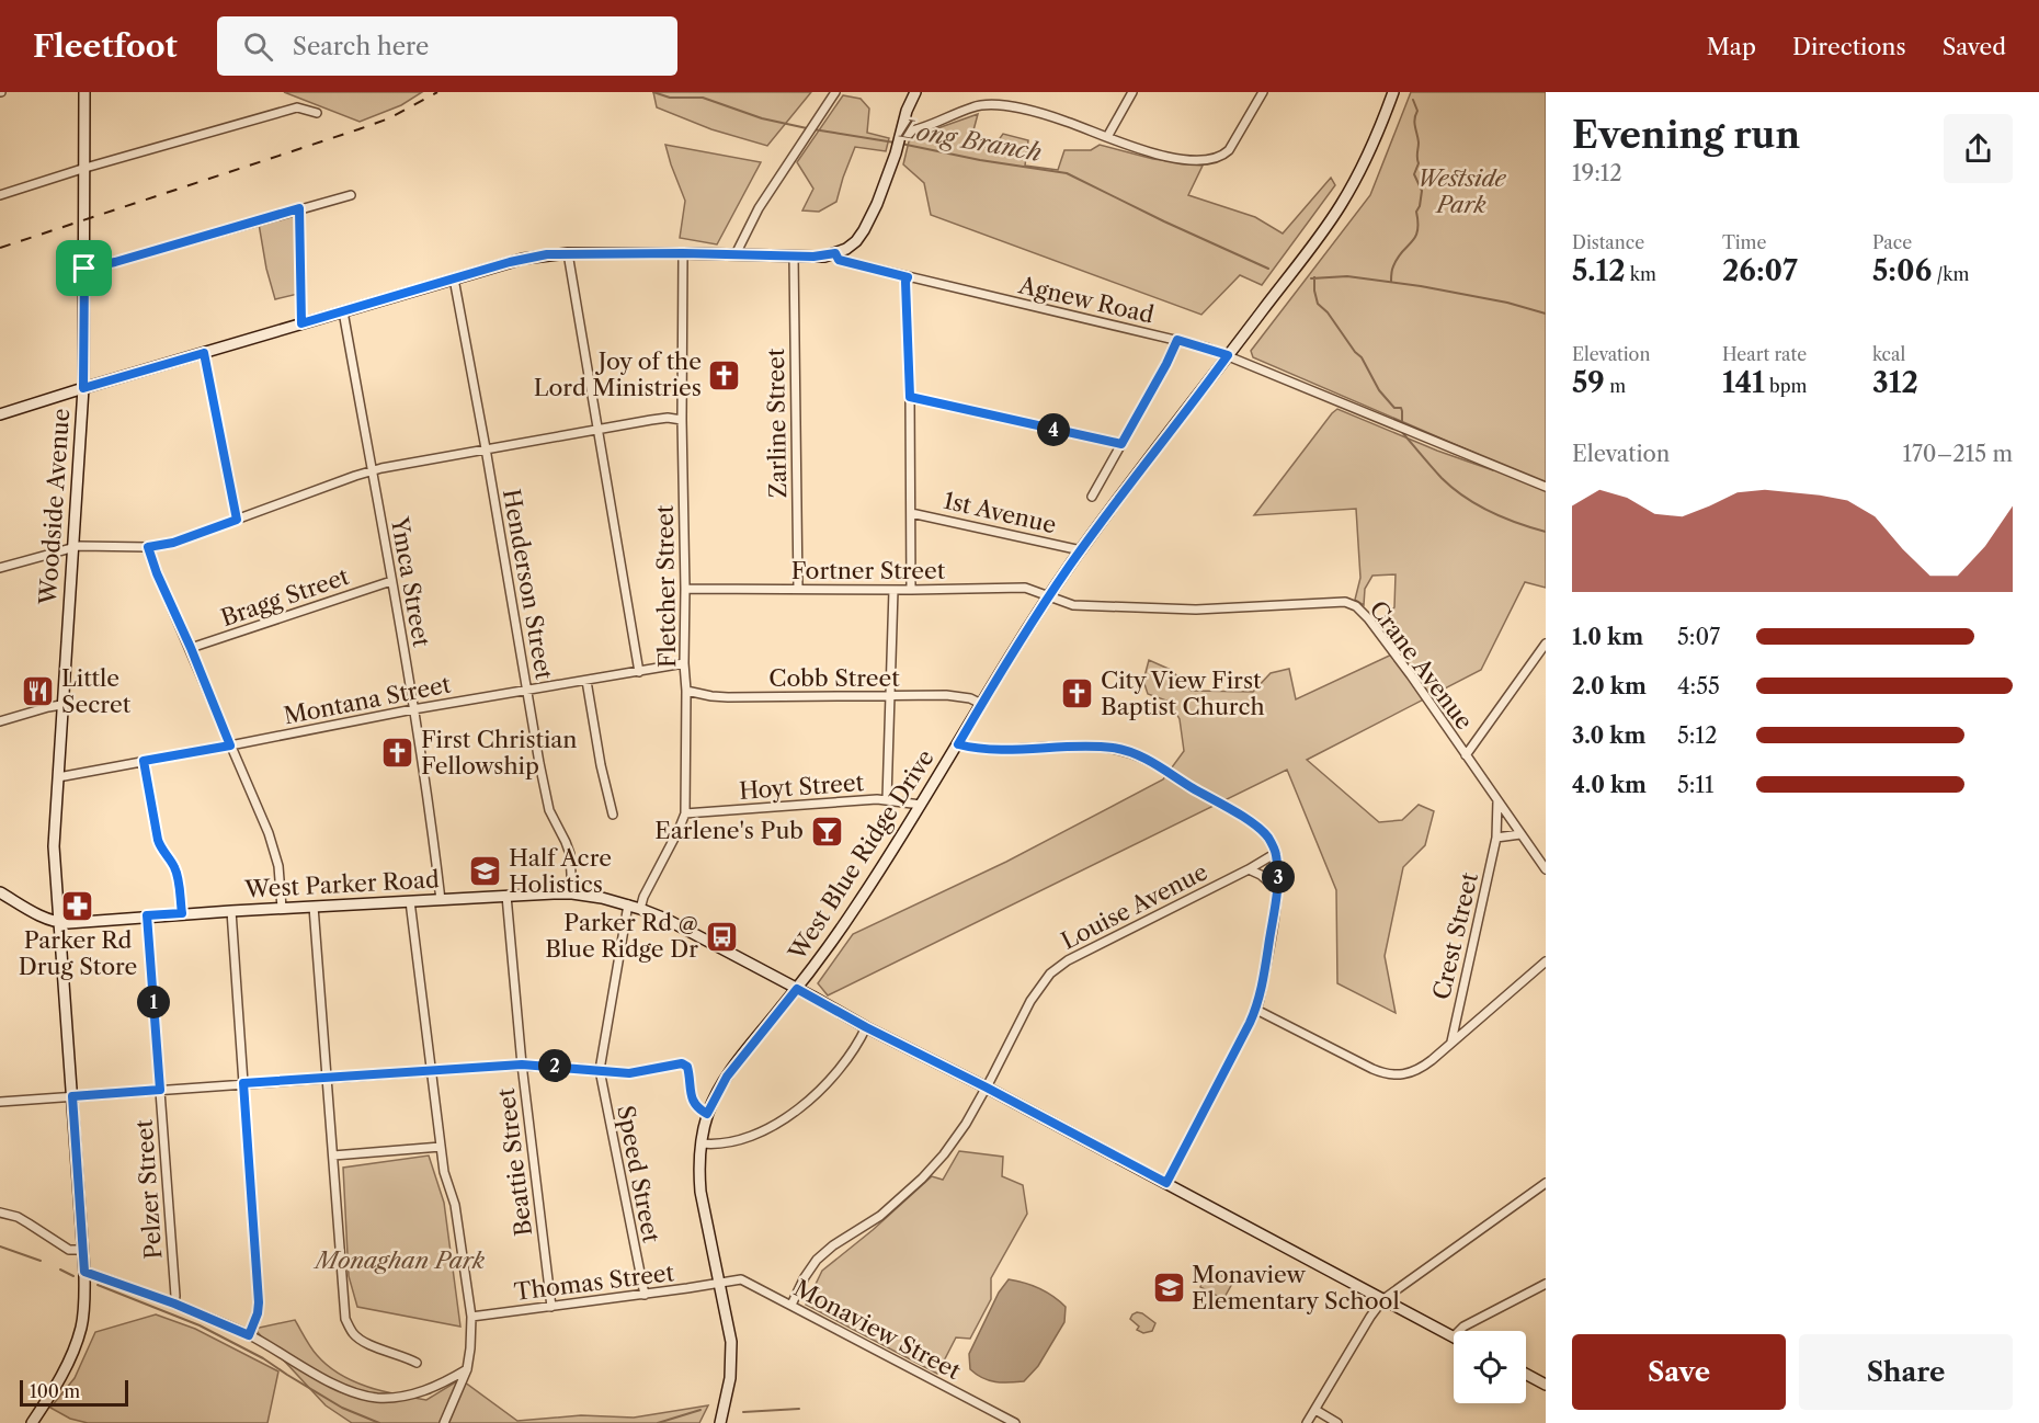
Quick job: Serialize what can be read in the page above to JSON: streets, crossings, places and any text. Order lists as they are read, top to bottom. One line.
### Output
{"streets":{"street":["Agnew Road","Zarline Street","Woodside Avenue","1st Avenue","Fortner Street","Ymca Street","Henderson Street","Fletcher Street","Bragg Street","Crane Avenue","Cobb Street","Montana Street","Hoyt Street","West Blue Ridge Drive","West Parker Road","Louise Avenue","Crest Street","Beattie Street","Speed Street","Pelzer Street","Thomas Street","Monaview Street"]},"crossings":[["Agnew Road","West Blue Ridge Drive"],["Zarline Street","Fortner Street"],["Woodside Avenue","Montana Street"],["Woodside Avenue","West Parker Road"],["1st Avenue","West Blue Ridge Drive"],["Fortner Street","Fletcher Street"],["Fortner Street","Crane Avenue"],["Fortner Street","West Blue Ridge Drive"],["Ymca Street","Bragg Street"],["Ymca Street","Montana Street"],["Ymca Street","West Parker Road"],["Henderson Street","Montana Street"],["Henderson Street","West Parker Road"],["Fletcher Street","Cobb Street"],["Fletcher Street","Montana Street"],["Fletcher Street","Hoyt Street"],["Fletcher Street","West Parker Road"],["Crane Avenue","West Blue Ridge Drive"],["Crane Avenue","Crest Street"],["Cobb Street","West Blue Ridge Drive"],["Hoyt Street","West Blue Ridge Drive"],["West Blue Ridge Drive","West Parker Road"],["West Blue Ridge Drive","Thomas Street"],["West Blue Ridge Drive","Monaview Street"],["West Parker Road","Louise Avenue"],["West Parker Road","Beattie Street"],["West Parker Road","Speed Street"],["West Parker Road","Pelzer Street"],["Beattie Street","Thomas Street"],["Speed Street","Thomas Street"],["Thomas Street","Monaview Street"]],"water":["Long Branch"],"parks":["Westside Park","Monaghan Park"],"places":{"church":["Joy of the Lord Ministries","City View First Baptist Church","First Christian Fellowship"],"restaurant":["Little Secret"],"bar":["Earlene's Pub"],"school or university":["Half Acre Holistics","Monaview Elementary School"],"pharmacy":["Parker Rd Drug Store"],"bus stop":["Parker Rd @ Blue Ridge Dr"]},"scale_bar":"100 m","page":{"header":"Fleetfoot","search":"Search here","nav":["Map","Directions","Saved"],"heading":["Evening run","19:12"],"stats":[["Distance","5.12 km"],["Time","26:07"],["Pace","5:06 /km"],["Elevation","59 m"],["Heart rate","141 bpm"],["kcal","312"]],"pins":["4","3","1","2"],"chart":["Elevation","170–215 m"],"list":[{"name":"1.0 km","note":"5:07"},{"name":"2.0 km","note":"4:55"},{"name":"3.0 km","note":"5:12"},{"name":"4.0 km","note":"5:11"}],"buttons":["Save","Share"],"scale":"100 m"}}
